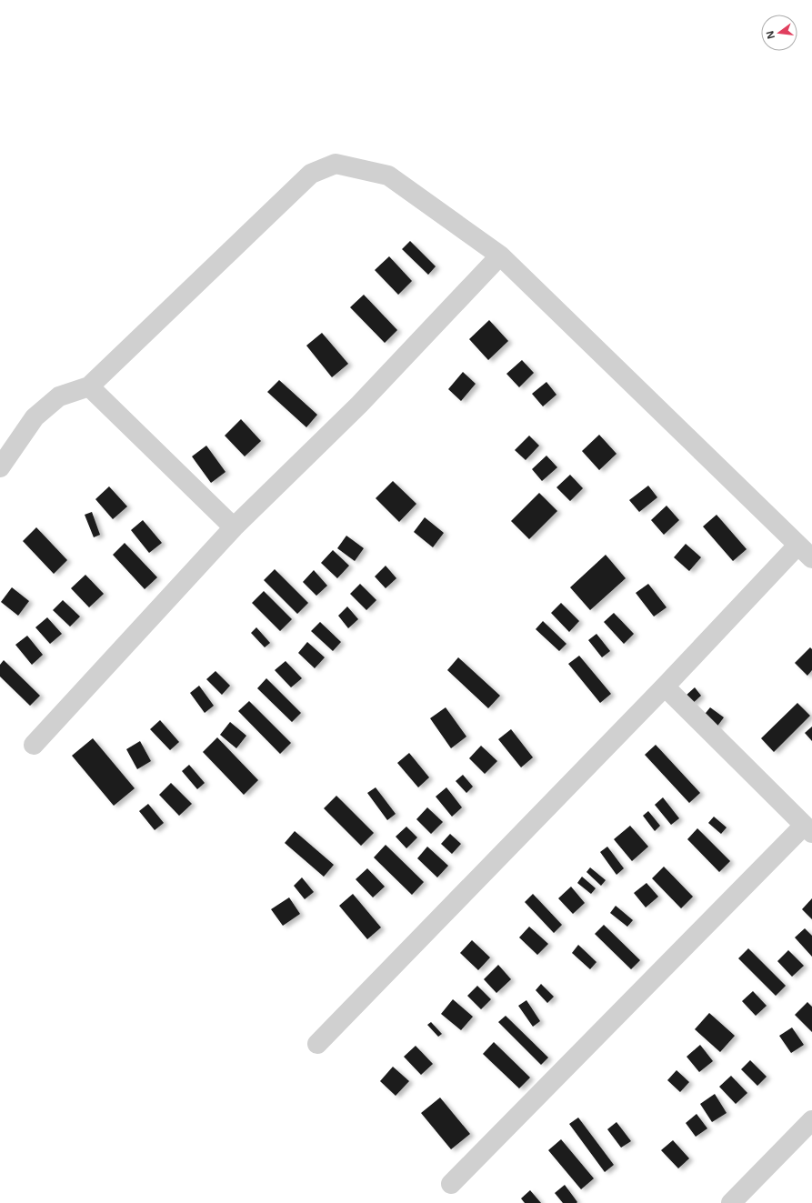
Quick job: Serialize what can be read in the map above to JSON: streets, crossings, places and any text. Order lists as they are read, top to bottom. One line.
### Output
{"north":"left"}
